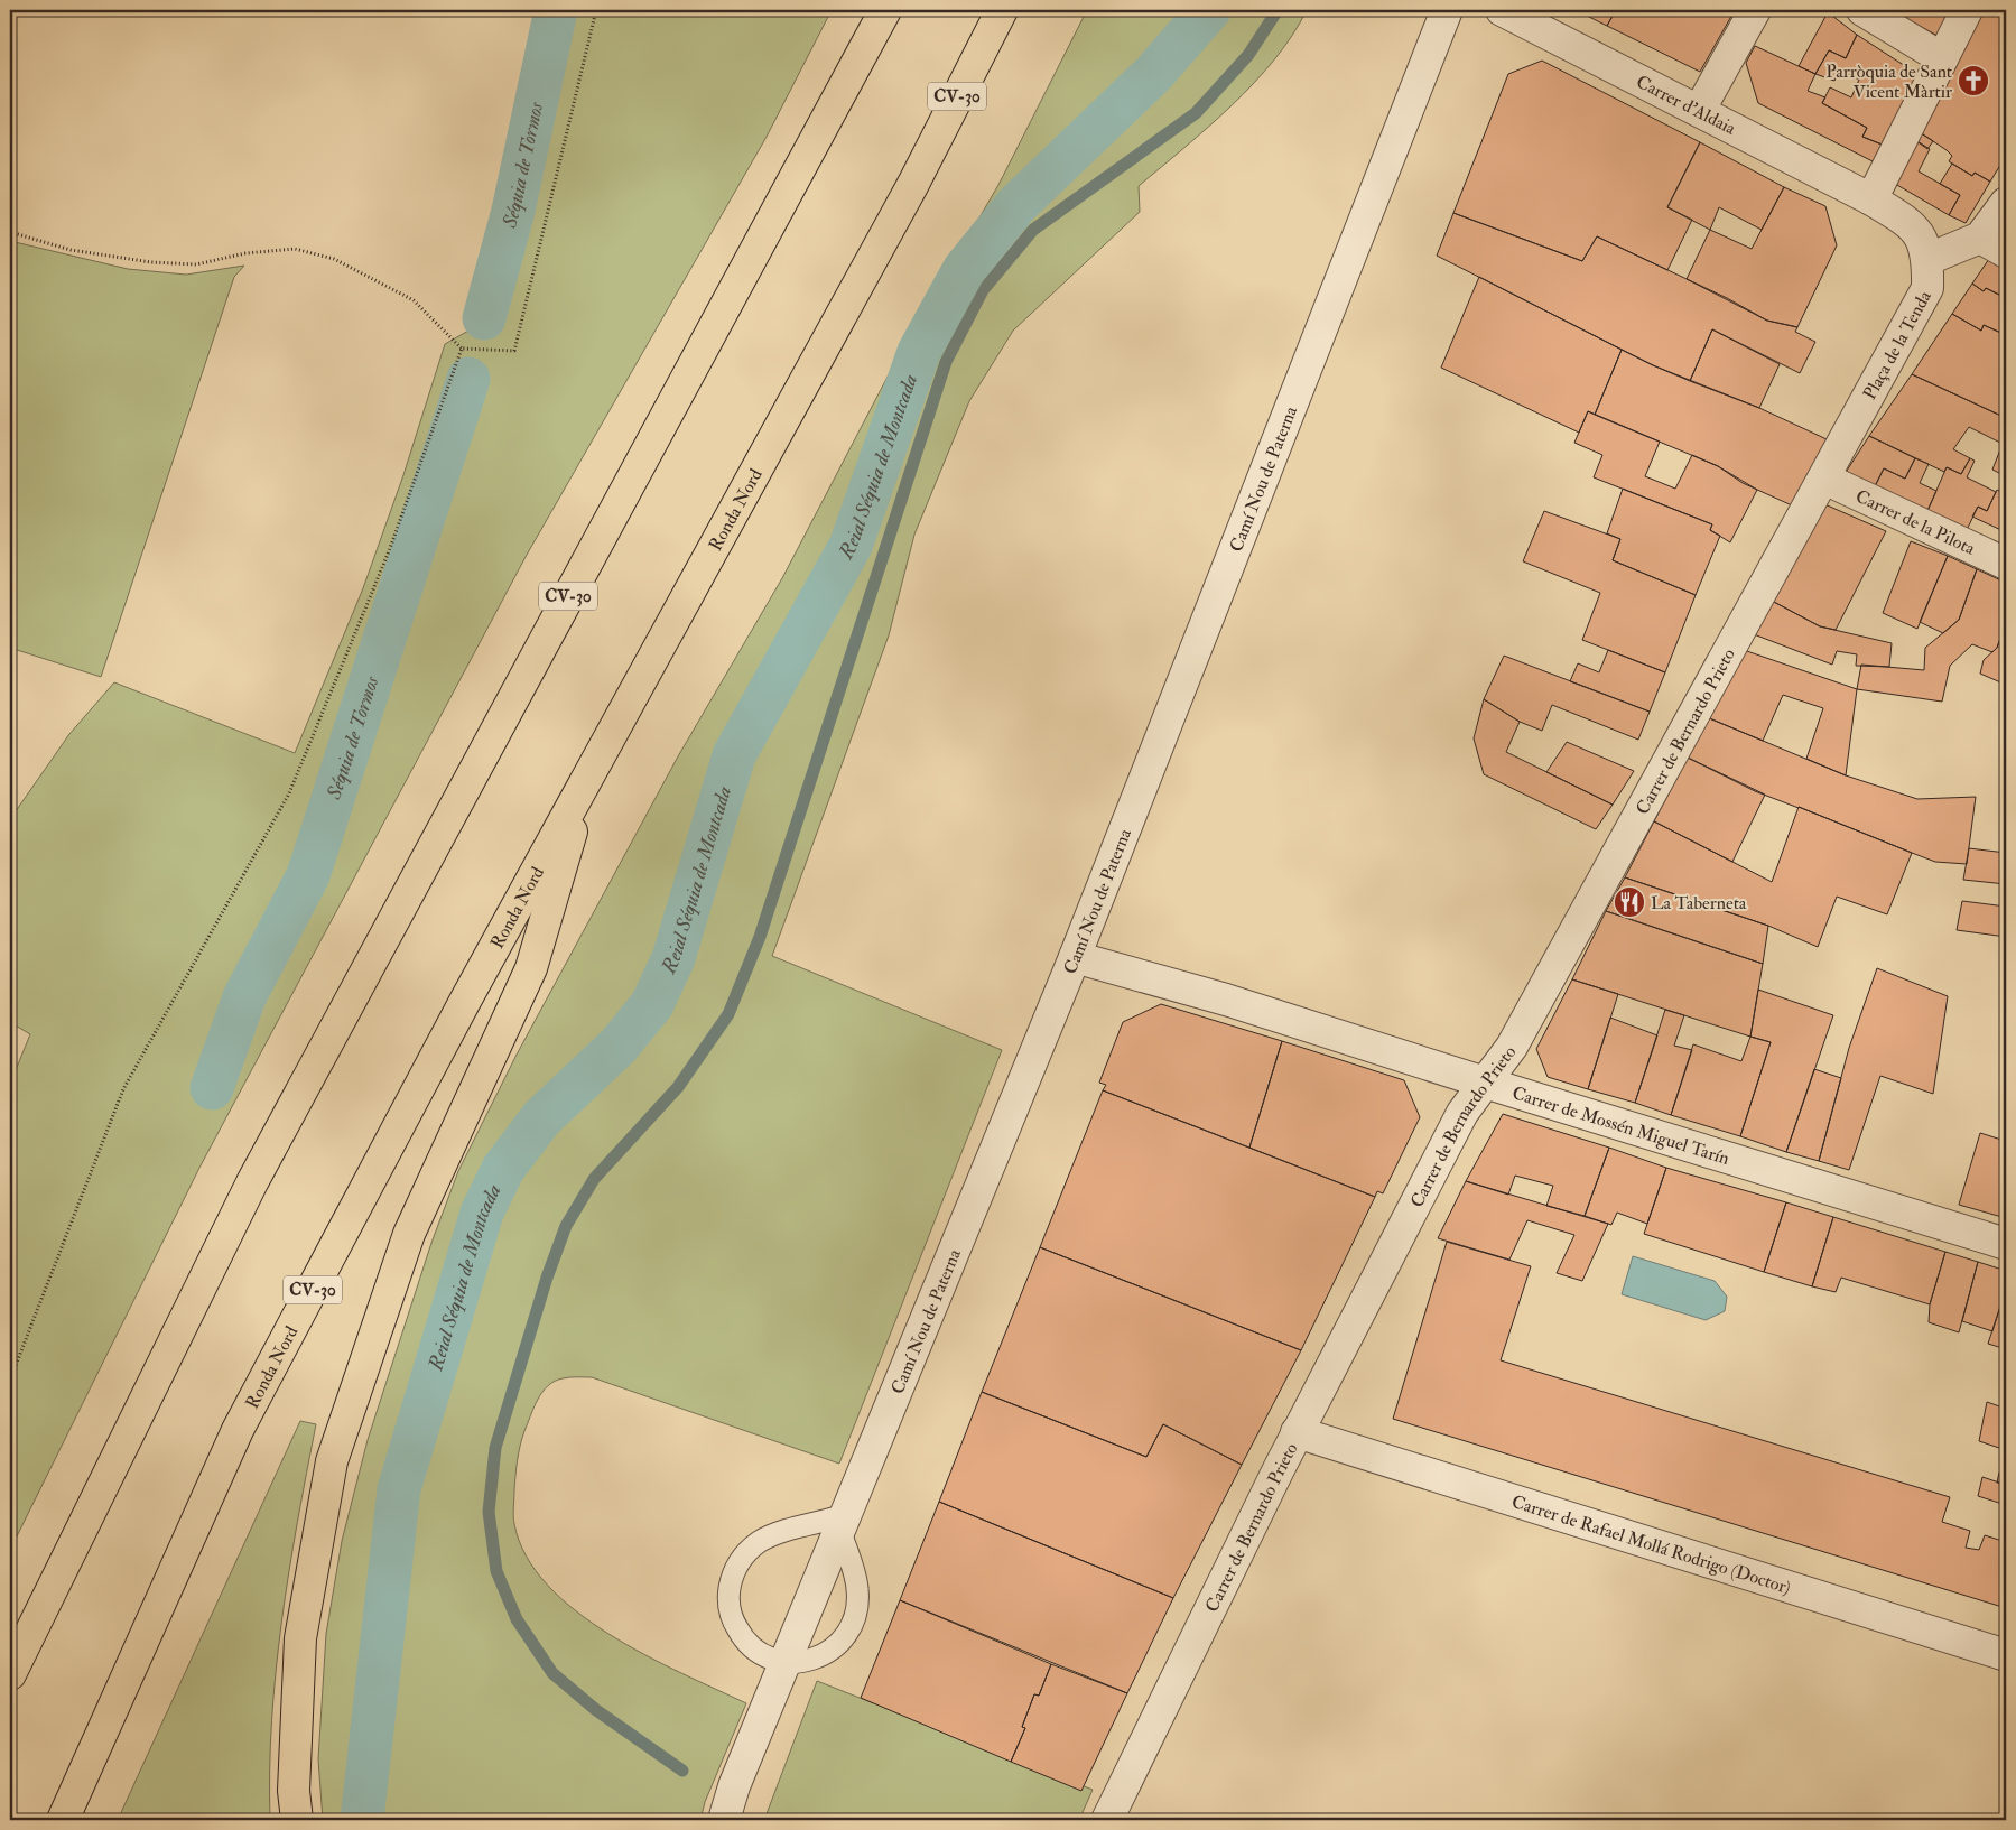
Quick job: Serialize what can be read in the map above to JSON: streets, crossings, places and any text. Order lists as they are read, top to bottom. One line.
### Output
{"streets":{"highway":["CV-30","Ronda Nord"],"street":["Carrer d'Aldaia","Plaça de la Tenda","Camí Nou de Paterna","Carrer de la Pilota","Carrer de Bernardo Prieto","Carrer de Mossén Miguel Tarín","Carrer de Rafael Mollá Rodrigo (Doctor)"]},"crossings":[["Carrer d'Aldaia","Plaça de la Tenda"],["Plaça de la Tenda","Carrer de Bernardo Prieto"],["Camí Nou de Paterna","Carrer de Mossén Miguel Tarín"],["Carrer de la Pilota","Carrer de Bernardo Prieto"],["Carrer de Bernardo Prieto","Carrer de Mossén Miguel Tarín"],["Carrer de Bernardo Prieto","Carrer de Rafael Mollá Rodrigo (Doctor)"]],"water":["Séquia de Tormos","Reial Séquia de Montcada"],"places":{"church":["Parròquia de Sant Vicent Màrtir"],"restaurant":["La Taberneta"]}}
